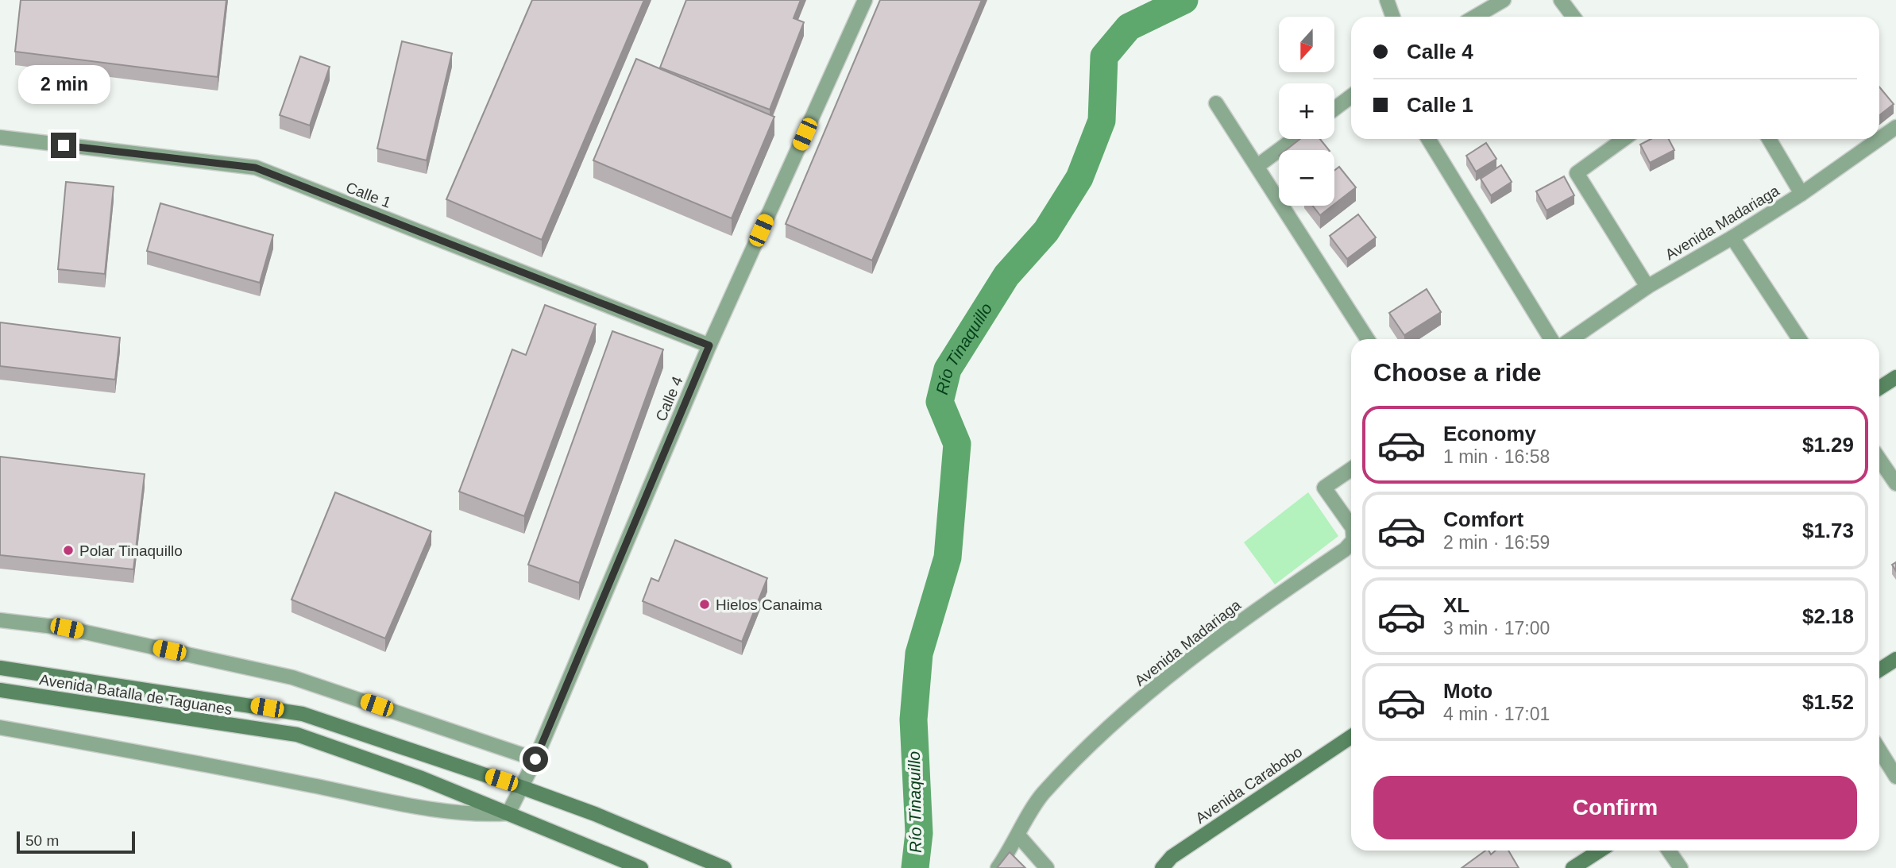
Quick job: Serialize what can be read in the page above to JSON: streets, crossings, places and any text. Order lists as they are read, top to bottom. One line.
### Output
{"streets":{"street":["Calle 1","Avenida Madariaga","Calle 4","Avenida Batalla de Taguanes","Avenida Carabobo"]},"crossings":[["Calle 1","Calle 4"],["Calle 4","Avenida Batalla de Taguanes"]],"water":["Río Tinaquillo"],"places":["Polar Tinaquillo","Hielos Canaima"],"scale_bar":"50 m","north":"bottom","page":{"map_buttons":["+","−"],"banner":["Calle 4","Calle 1"],"bubble":"2 min","heading":"Choose a ride","list":[{"name":"Economy","note":"1 min · 16:58","value":"$1.29"},{"name":"Comfort","note":"2 min · 16:59","value":"$1.73"},{"name":"XL","note":"3 min · 17:00","value":"$2.18"},{"name":"Moto","note":"4 min · 17:01","value":"$1.52"}],"buttons":"Confirm","scale":"50 m"}}
